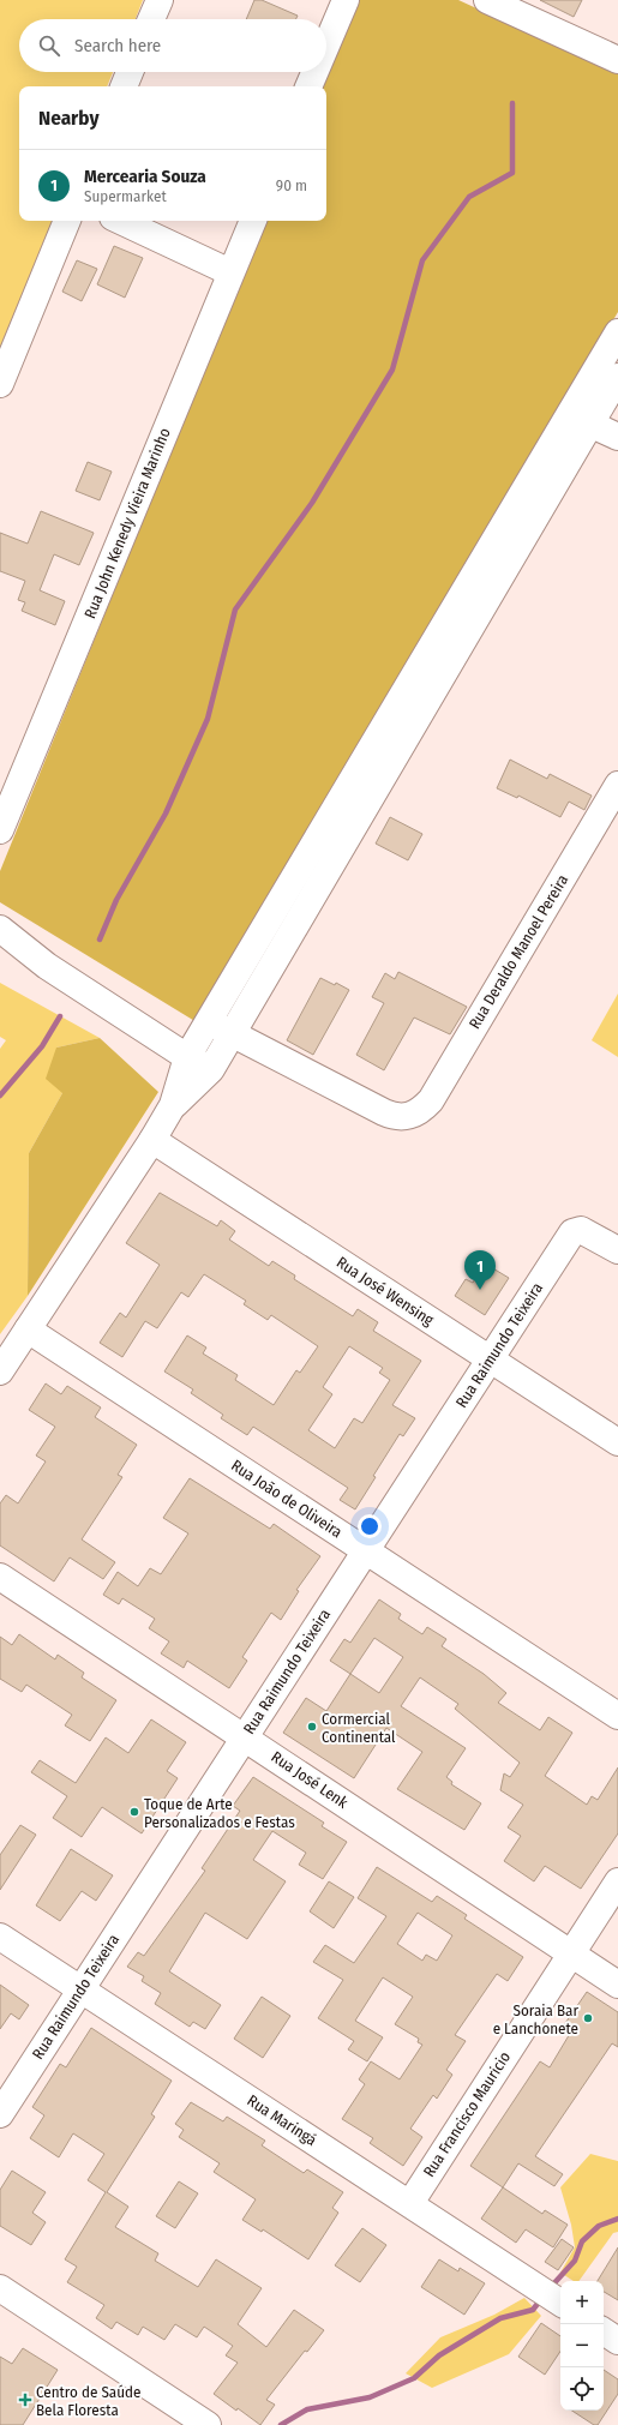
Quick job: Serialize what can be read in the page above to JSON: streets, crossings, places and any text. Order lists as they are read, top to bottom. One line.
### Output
{"streets":{"street":["Rua John Kenedy Vieira Marinho","Rua Deraldo Manoel Pereira","Rua José Wensing","Rua Raimundo Teixeira","Rua João de Oliveira","Rua José Lenk","Rua Francisco Mauricio","Rua Maringá"]},"crossings":[["Rua José Wensing","Rua Raimundo Teixeira"],["Rua Raimundo Teixeira","Rua João de Oliveira"],["Rua Raimundo Teixeira","Rua José Lenk"],["Rua Raimundo Teixeira","Rua Maringá"],["Rua José Lenk","Rua Francisco Mauricio"],["Rua Francisco Mauricio","Rua Maringá"]],"places":{"other":["Cormercial Continental","Toque de Arte Personalizados e Festas","Soraia Bar e Lanchonete"],"health":["Centro de Saúde Bela Floresta"]},"page":{"search":"Search here","heading":"Nearby","list":[{"mark":"1","name":"Mercearia Souza","note":"Supermarket","value":"90 m"}],"pins":"1","map_buttons":["+","−"]}}
